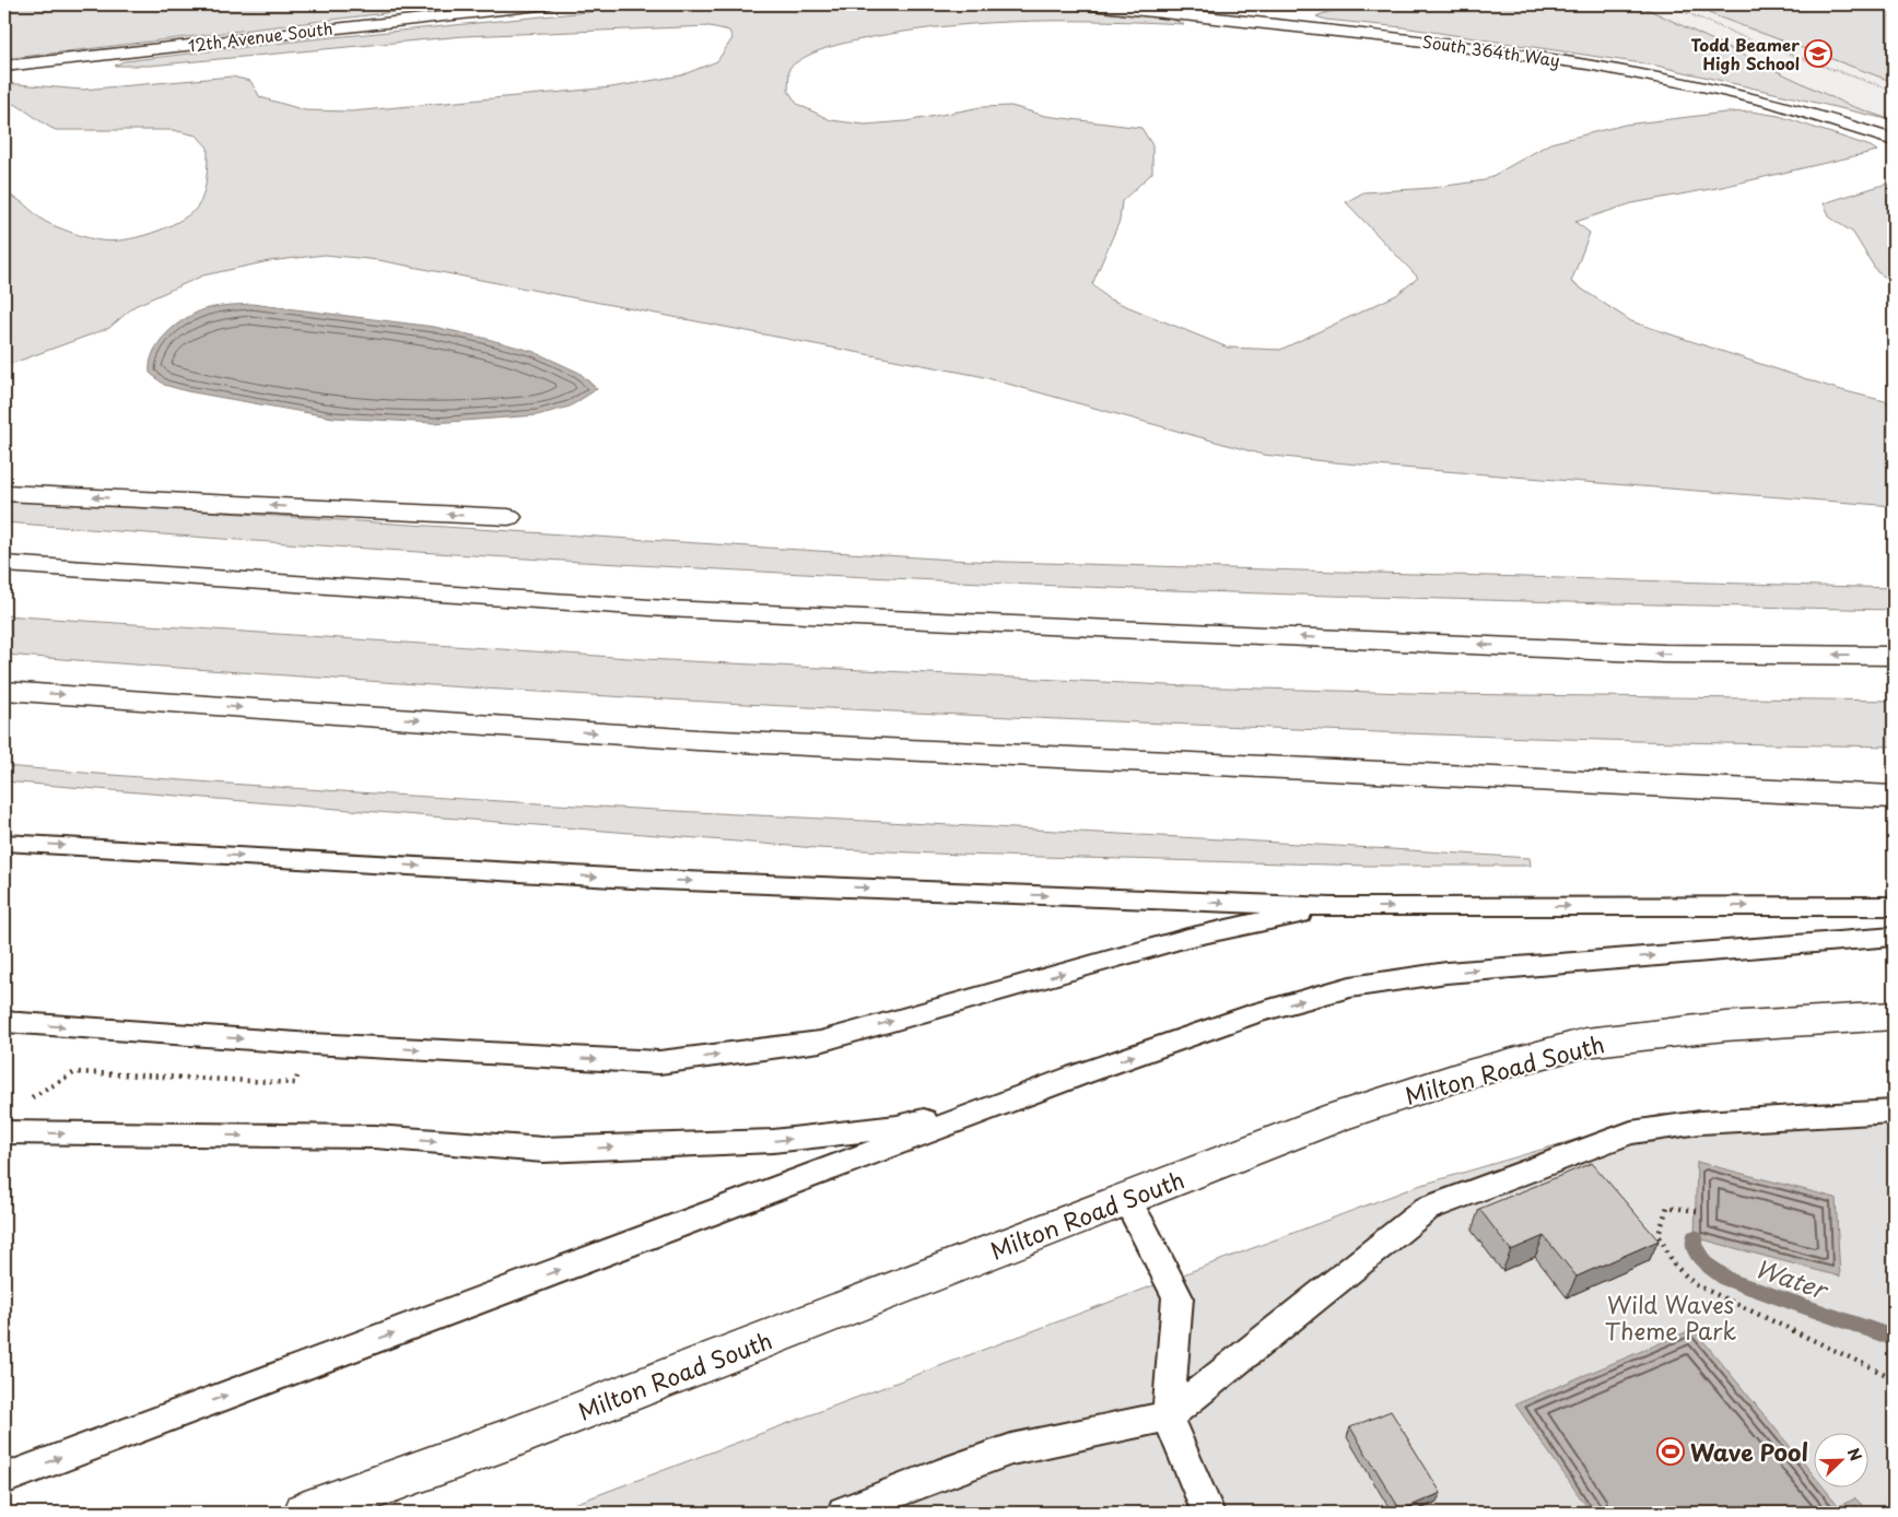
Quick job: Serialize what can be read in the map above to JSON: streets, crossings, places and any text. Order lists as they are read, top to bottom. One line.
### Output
{"streets":{"main road":["12th Avenue South","South 364th Way","Milton Road South"]},"water":["Water"],"parks":["Wild Waves Theme Park"],"places":{"school or university":["Todd Beamer High School"],"sports":["Wave Pool"]},"north":"top right"}
